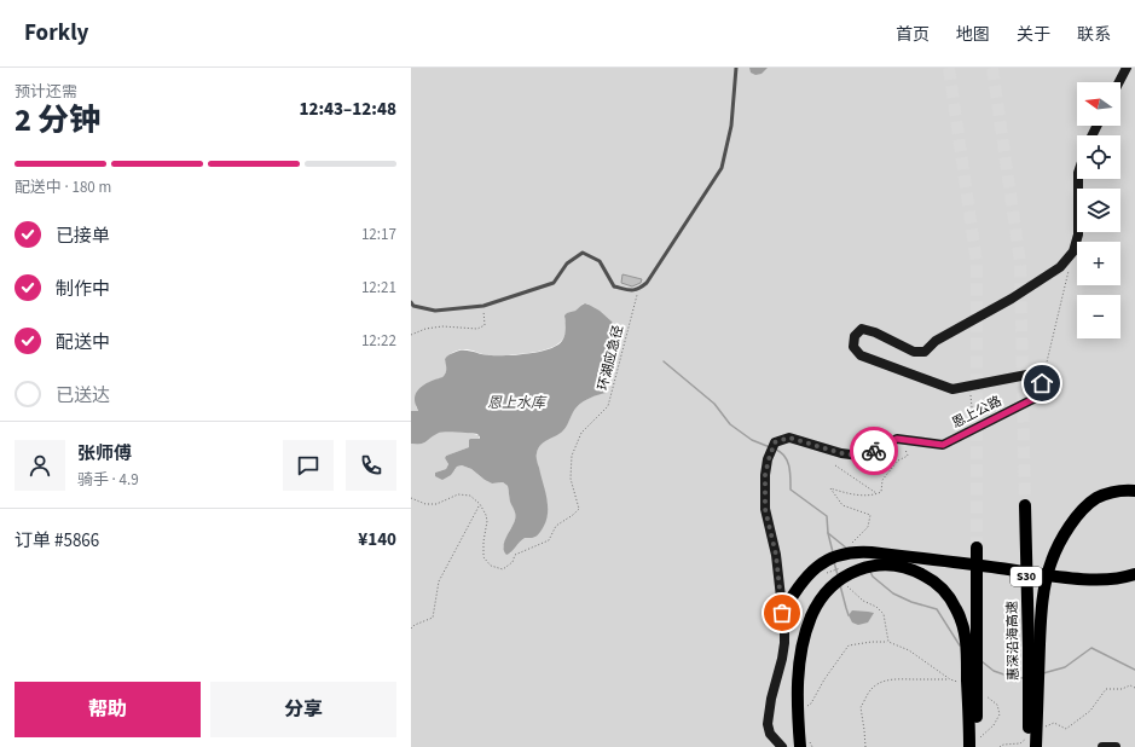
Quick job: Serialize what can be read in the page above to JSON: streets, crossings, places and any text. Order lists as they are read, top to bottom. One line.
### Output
{"streets":{"highway":["S30","惠深沿海高速"],"street":["恩上公路"],"path":["环湖应急径"]},"water":["恩上水库"],"north":"left","page":{"header":"Forkly","nav":["首页","地图","关于","联系"],"heading":["2 分钟","预计还需","12:43–12:48"],"panel":["张师傅","骑手 · 4.9","订单 #5866","¥140"],"map_buttons":["+","−"],"bar":"配送中 · 180 m","list":[["已接单","12:17"],["制作中","12:21"],["配送中","12:22"],"已送达"],"buttons":["帮助","分享"]}}
